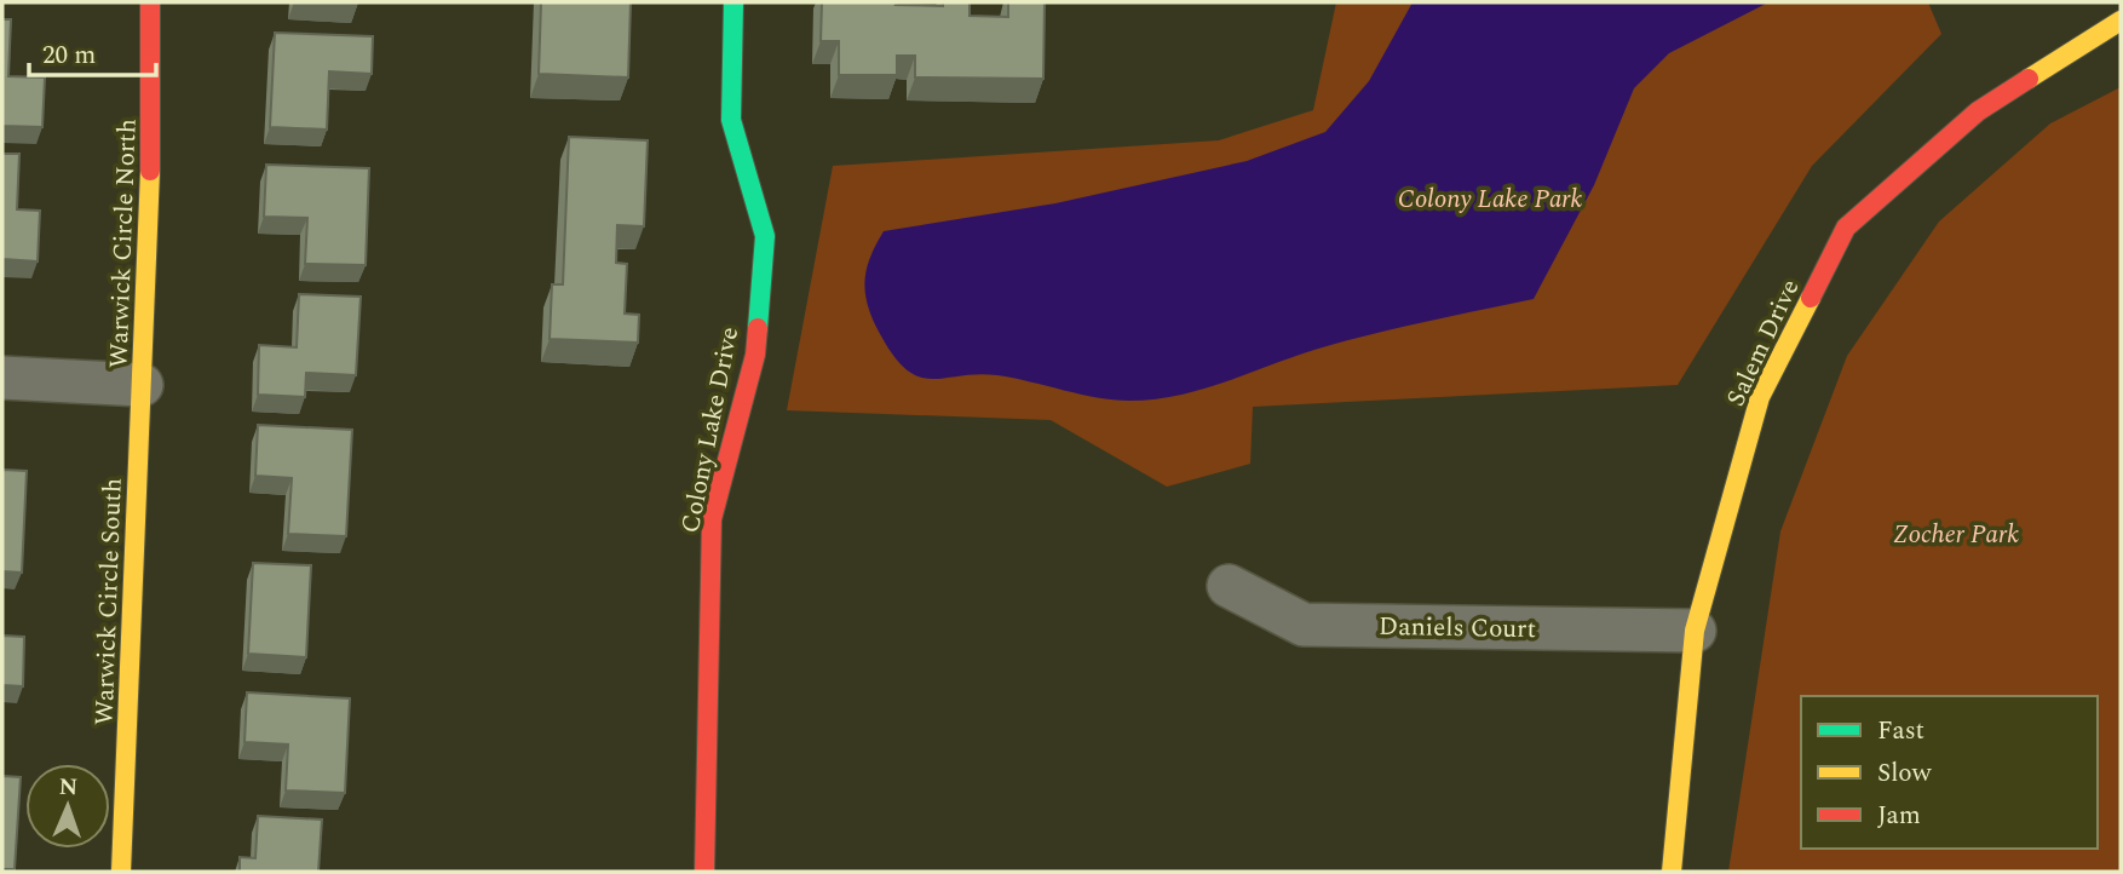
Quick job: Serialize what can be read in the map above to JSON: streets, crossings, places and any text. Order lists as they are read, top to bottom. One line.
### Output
{"streets":{"street":["Warwick Circle North","Salem Drive","Colony Lake Drive","Warwick Circle South","Daniels Court"]},"crossings":[["Warwick Circle North","Warwick Circle South"],["Salem Drive","Daniels Court"]],"parks":["Colony Lake Park","Zocher Park"],"legend":["Fast","Slow","Jam"],"scale_bar":"20 m","north":"top"}
